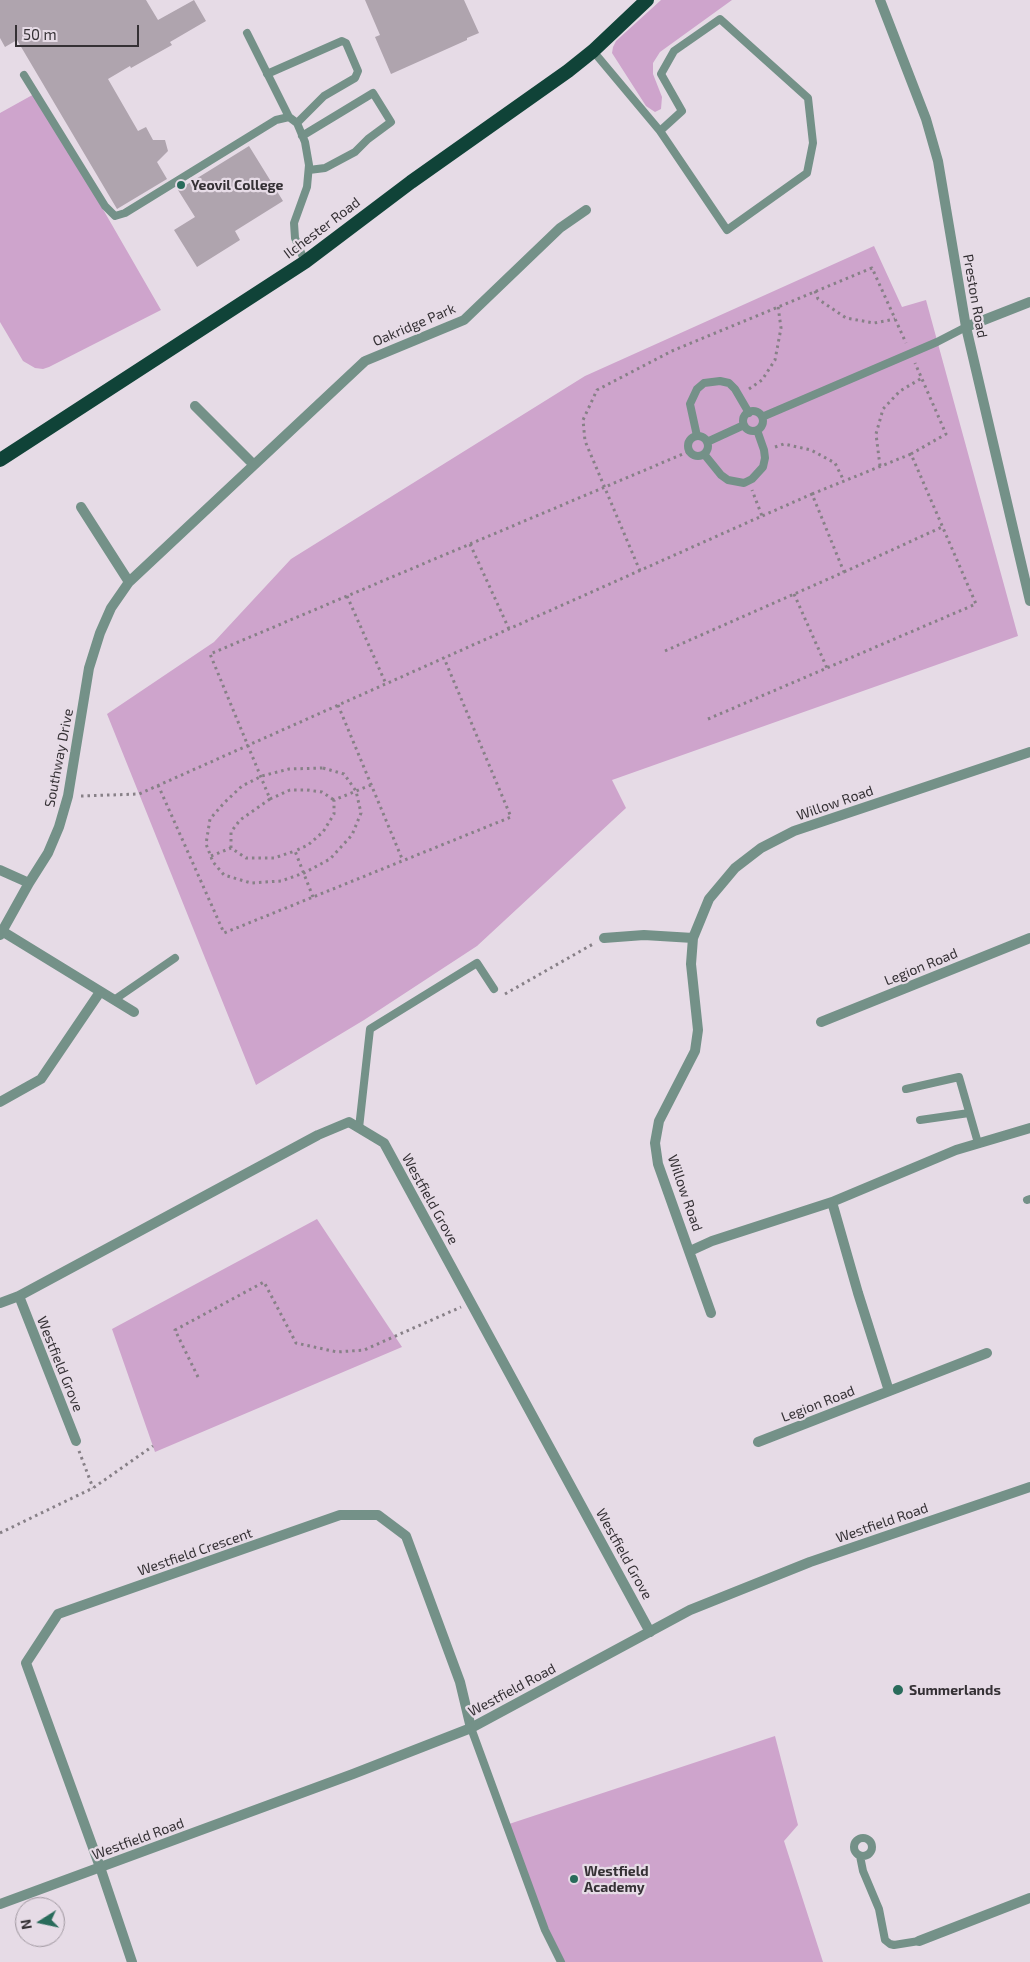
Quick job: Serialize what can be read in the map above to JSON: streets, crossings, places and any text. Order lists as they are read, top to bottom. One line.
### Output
{"streets":{"highway":["Ilchester Road"],"street":["Preston Road","Oakridge Park","Southway Drive","Willow Road","Legion Road","Westfield Grove","Westfield Road","Westfield Crescent"]},"crossings":[["Oakridge Park","Southway Drive"],["Westfield Grove","Westfield Road"],["Westfield Road","Westfield Crescent"]],"places":["Yeovil College","Summerlands","Westfield Academy"],"scale_bar":"50 m","north":"left"}
